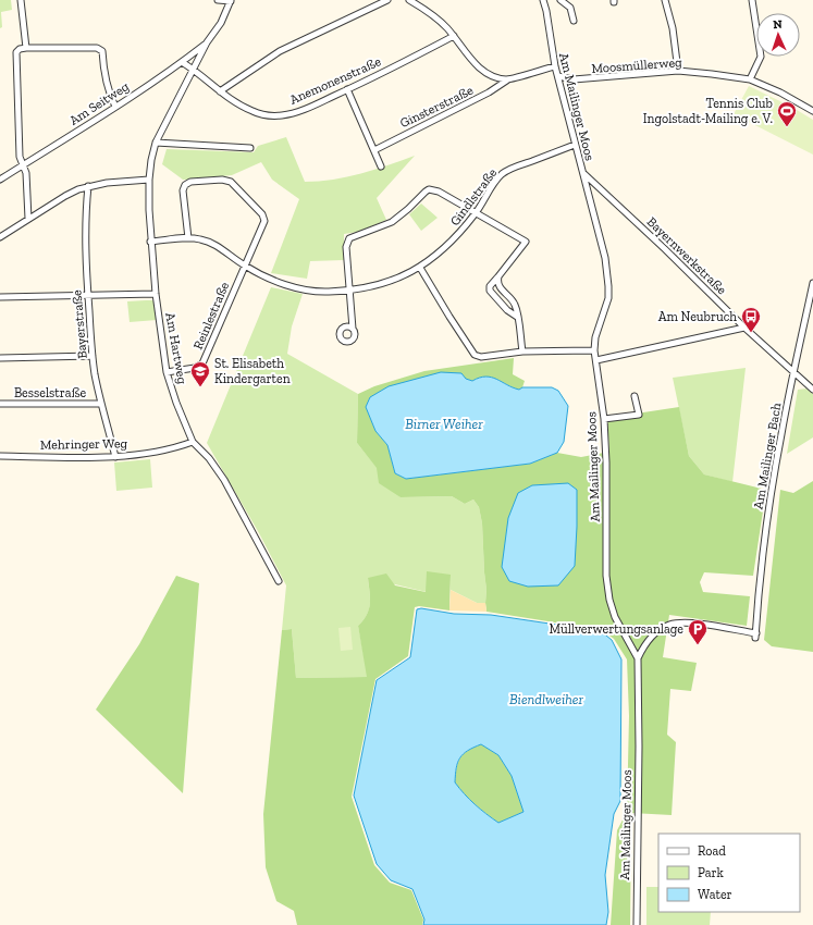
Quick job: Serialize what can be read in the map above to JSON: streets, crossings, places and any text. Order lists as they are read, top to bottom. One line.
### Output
{"streets":{"street":["Moosmüllerweg","Anemonenstraße","Am Seitweg","Ginsterstraße","Am Mailinger Moos","Gindlstraße","Bayernwerkstraße","Reinlestraße","Bayerstraße","Am Hartweg","Besselstraße","Mehringer Weg","Am Mailinger Bach"]},"crossings":[["Moosmüllerweg","Am Mailinger Moos"],["Anemonenstraße","Am Seitweg"],["Anemonenstraße","Am Hartweg"],["Am Seitweg","Am Hartweg"],["Ginsterstraße","Am Mailinger Moos"],["Am Mailinger Moos","Gindlstraße"],["Am Mailinger Moos","Bayernwerkstraße"],["Am Mailinger Moos","Am Mailinger Bach"],["Gindlstraße","Reinlestraße"],["Gindlstraße","Am Hartweg"],["Bayernwerkstraße","Am Mailinger Bach"],["Reinlestraße","Am Hartweg"],["Bayerstraße","Besselstraße"],["Bayerstraße","Mehringer Weg"],["Am Hartweg","Mehringer Weg"]],"water":["Birner Weiher","Biendlweiher"],"places":{"sports":["Tennis Club Ingolstadt-Mailing e. V."],"bus stop":["Am Neubruch"],"school or university":["St. Elisabeth Kindergarten"],"parking":["Müllverwertungsanlage"]},"legend":["Road","Park","Water"],"north":"top"}
